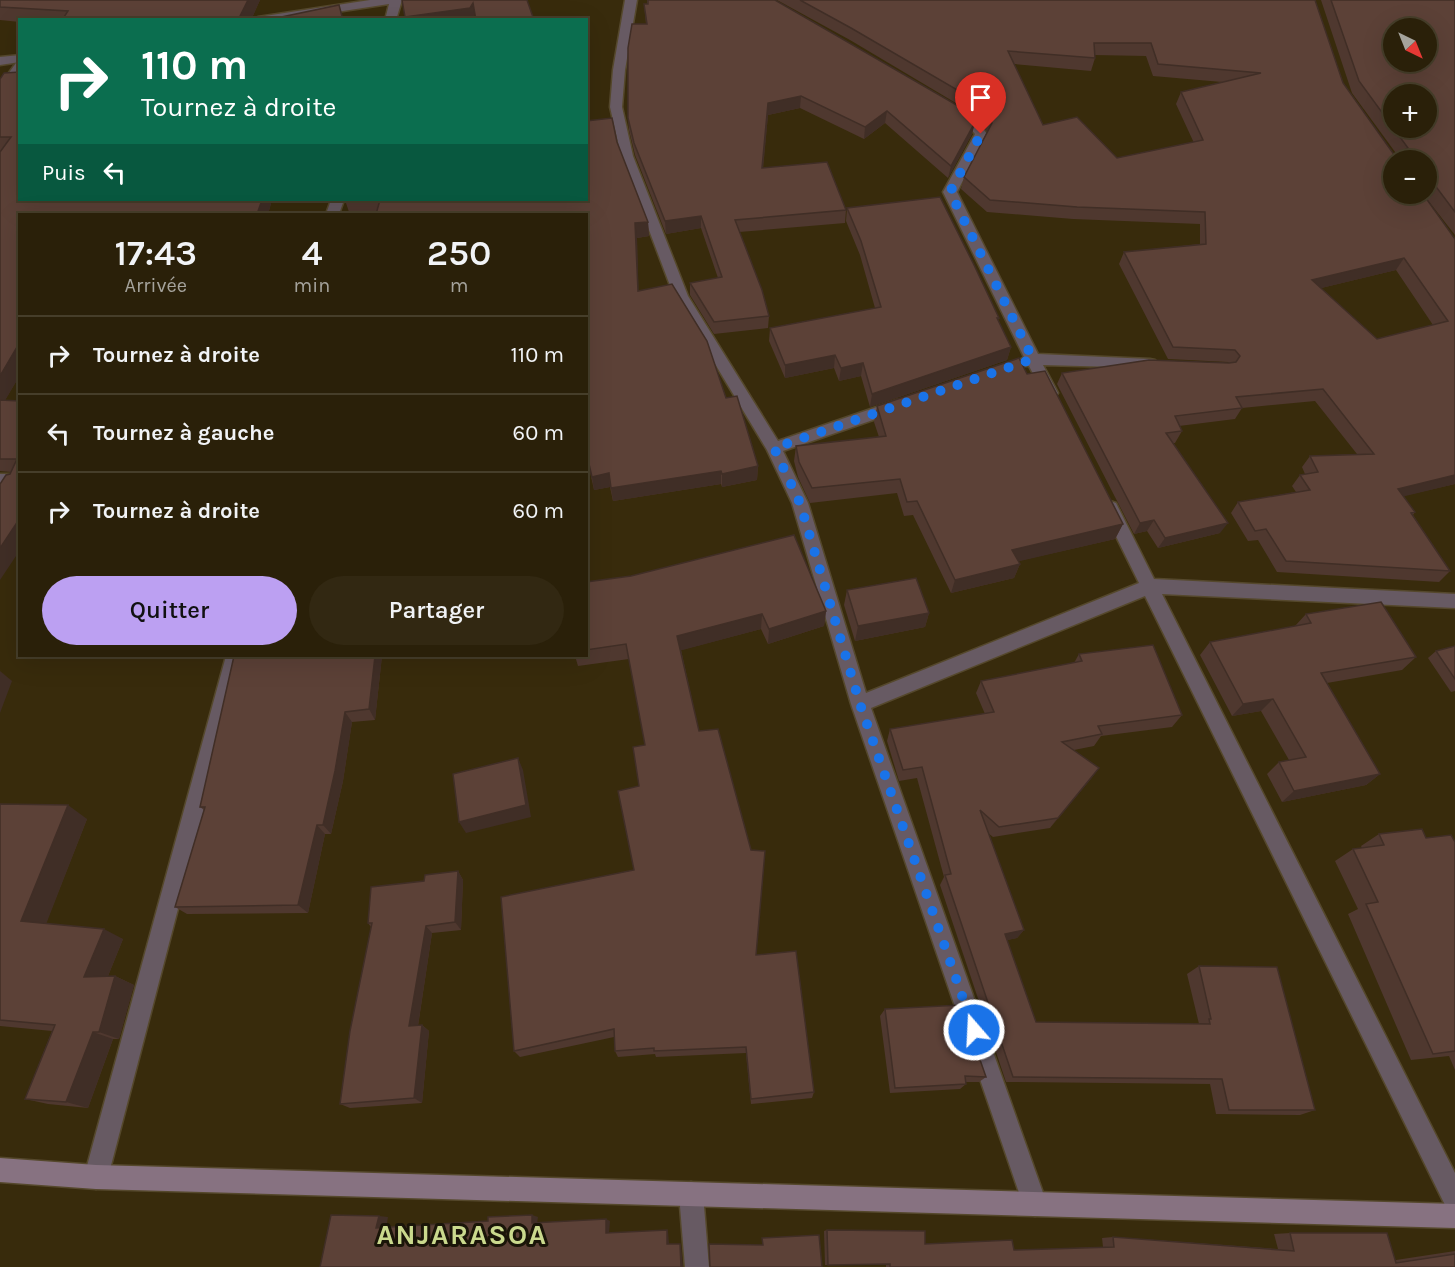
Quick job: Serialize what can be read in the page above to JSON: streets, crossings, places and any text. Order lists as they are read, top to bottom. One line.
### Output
{"districts":["ANJARASOA"],"north":"bottom right","page":{"map_buttons":["+","−"],"turn":["110 m","Tournez à droite"],"then":"Puis","eta":["17:43","Arrivée","4","min","250","m"],"list":[{"name":"Tournez à droite","value":"110 m"},{"name":"Tournez à gauche","value":"60 m"},{"name":"Tournez à droite","value":"60 m"}],"buttons":["Quitter","Partager"]}}
